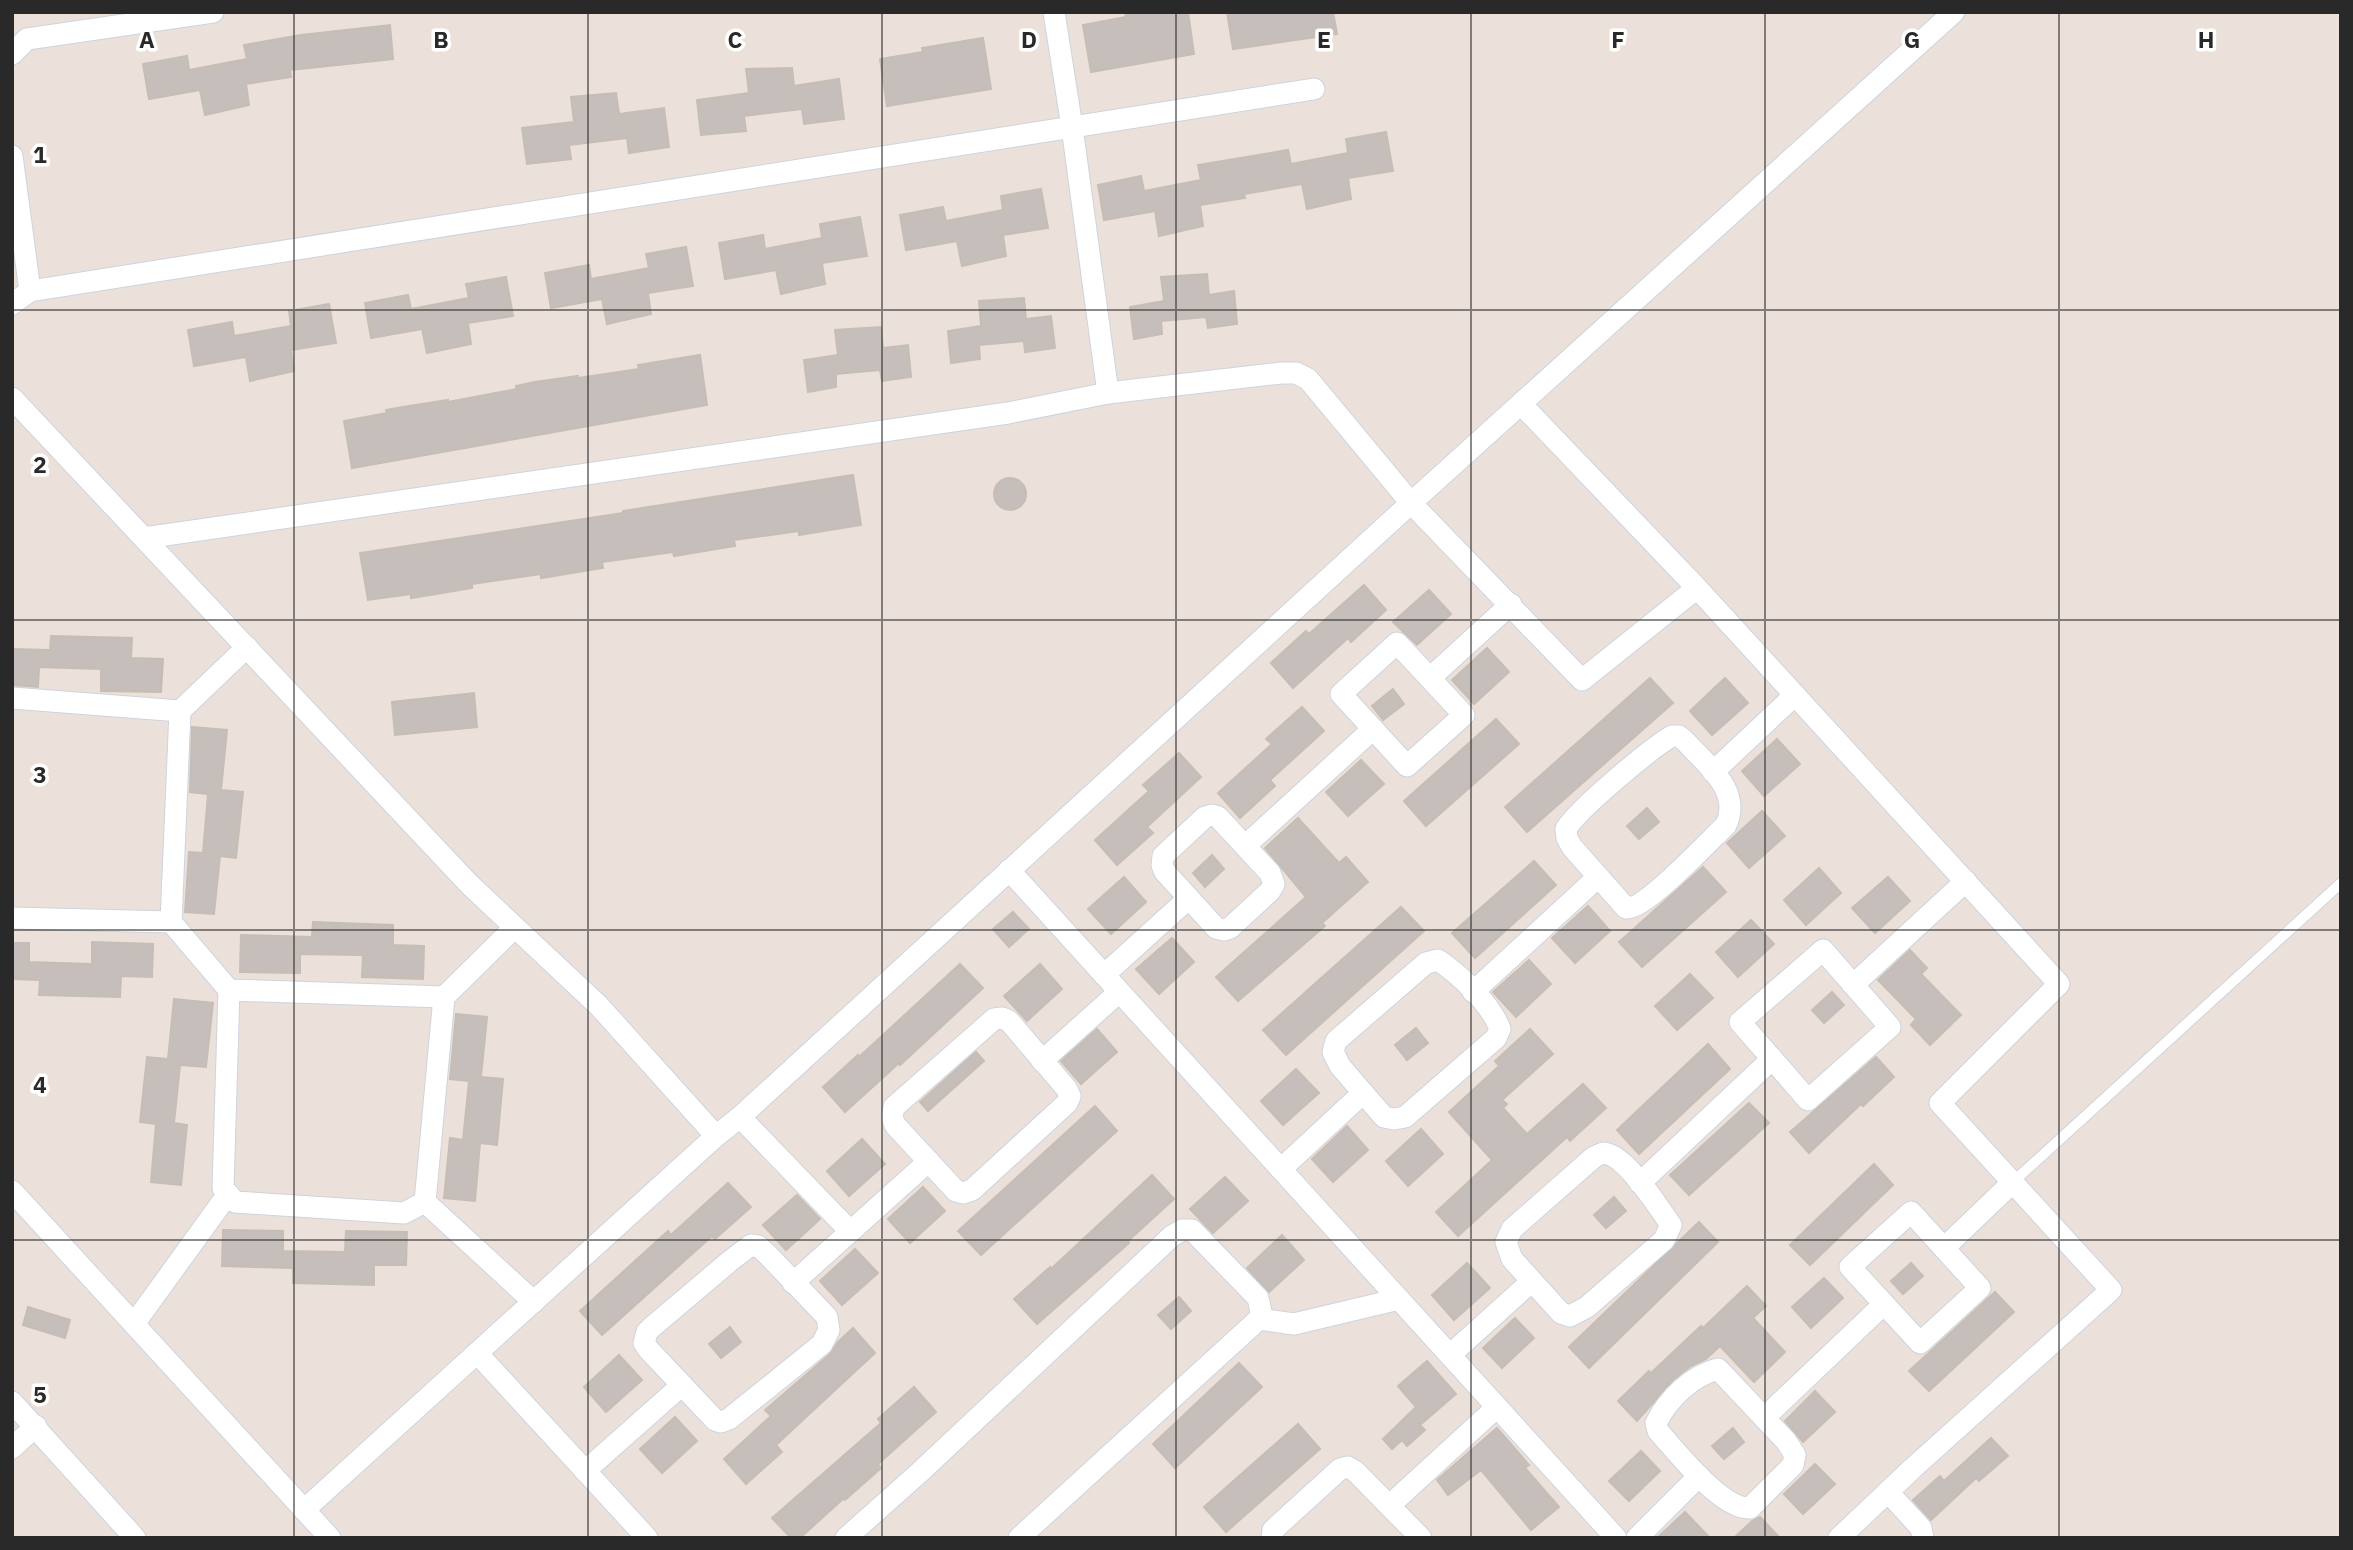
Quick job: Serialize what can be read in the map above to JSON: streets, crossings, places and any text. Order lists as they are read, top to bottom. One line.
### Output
{"grid":{"columns":["A","B","C","D","E","F","G","H"],"rows":["1","2","3","4","5"]}}
